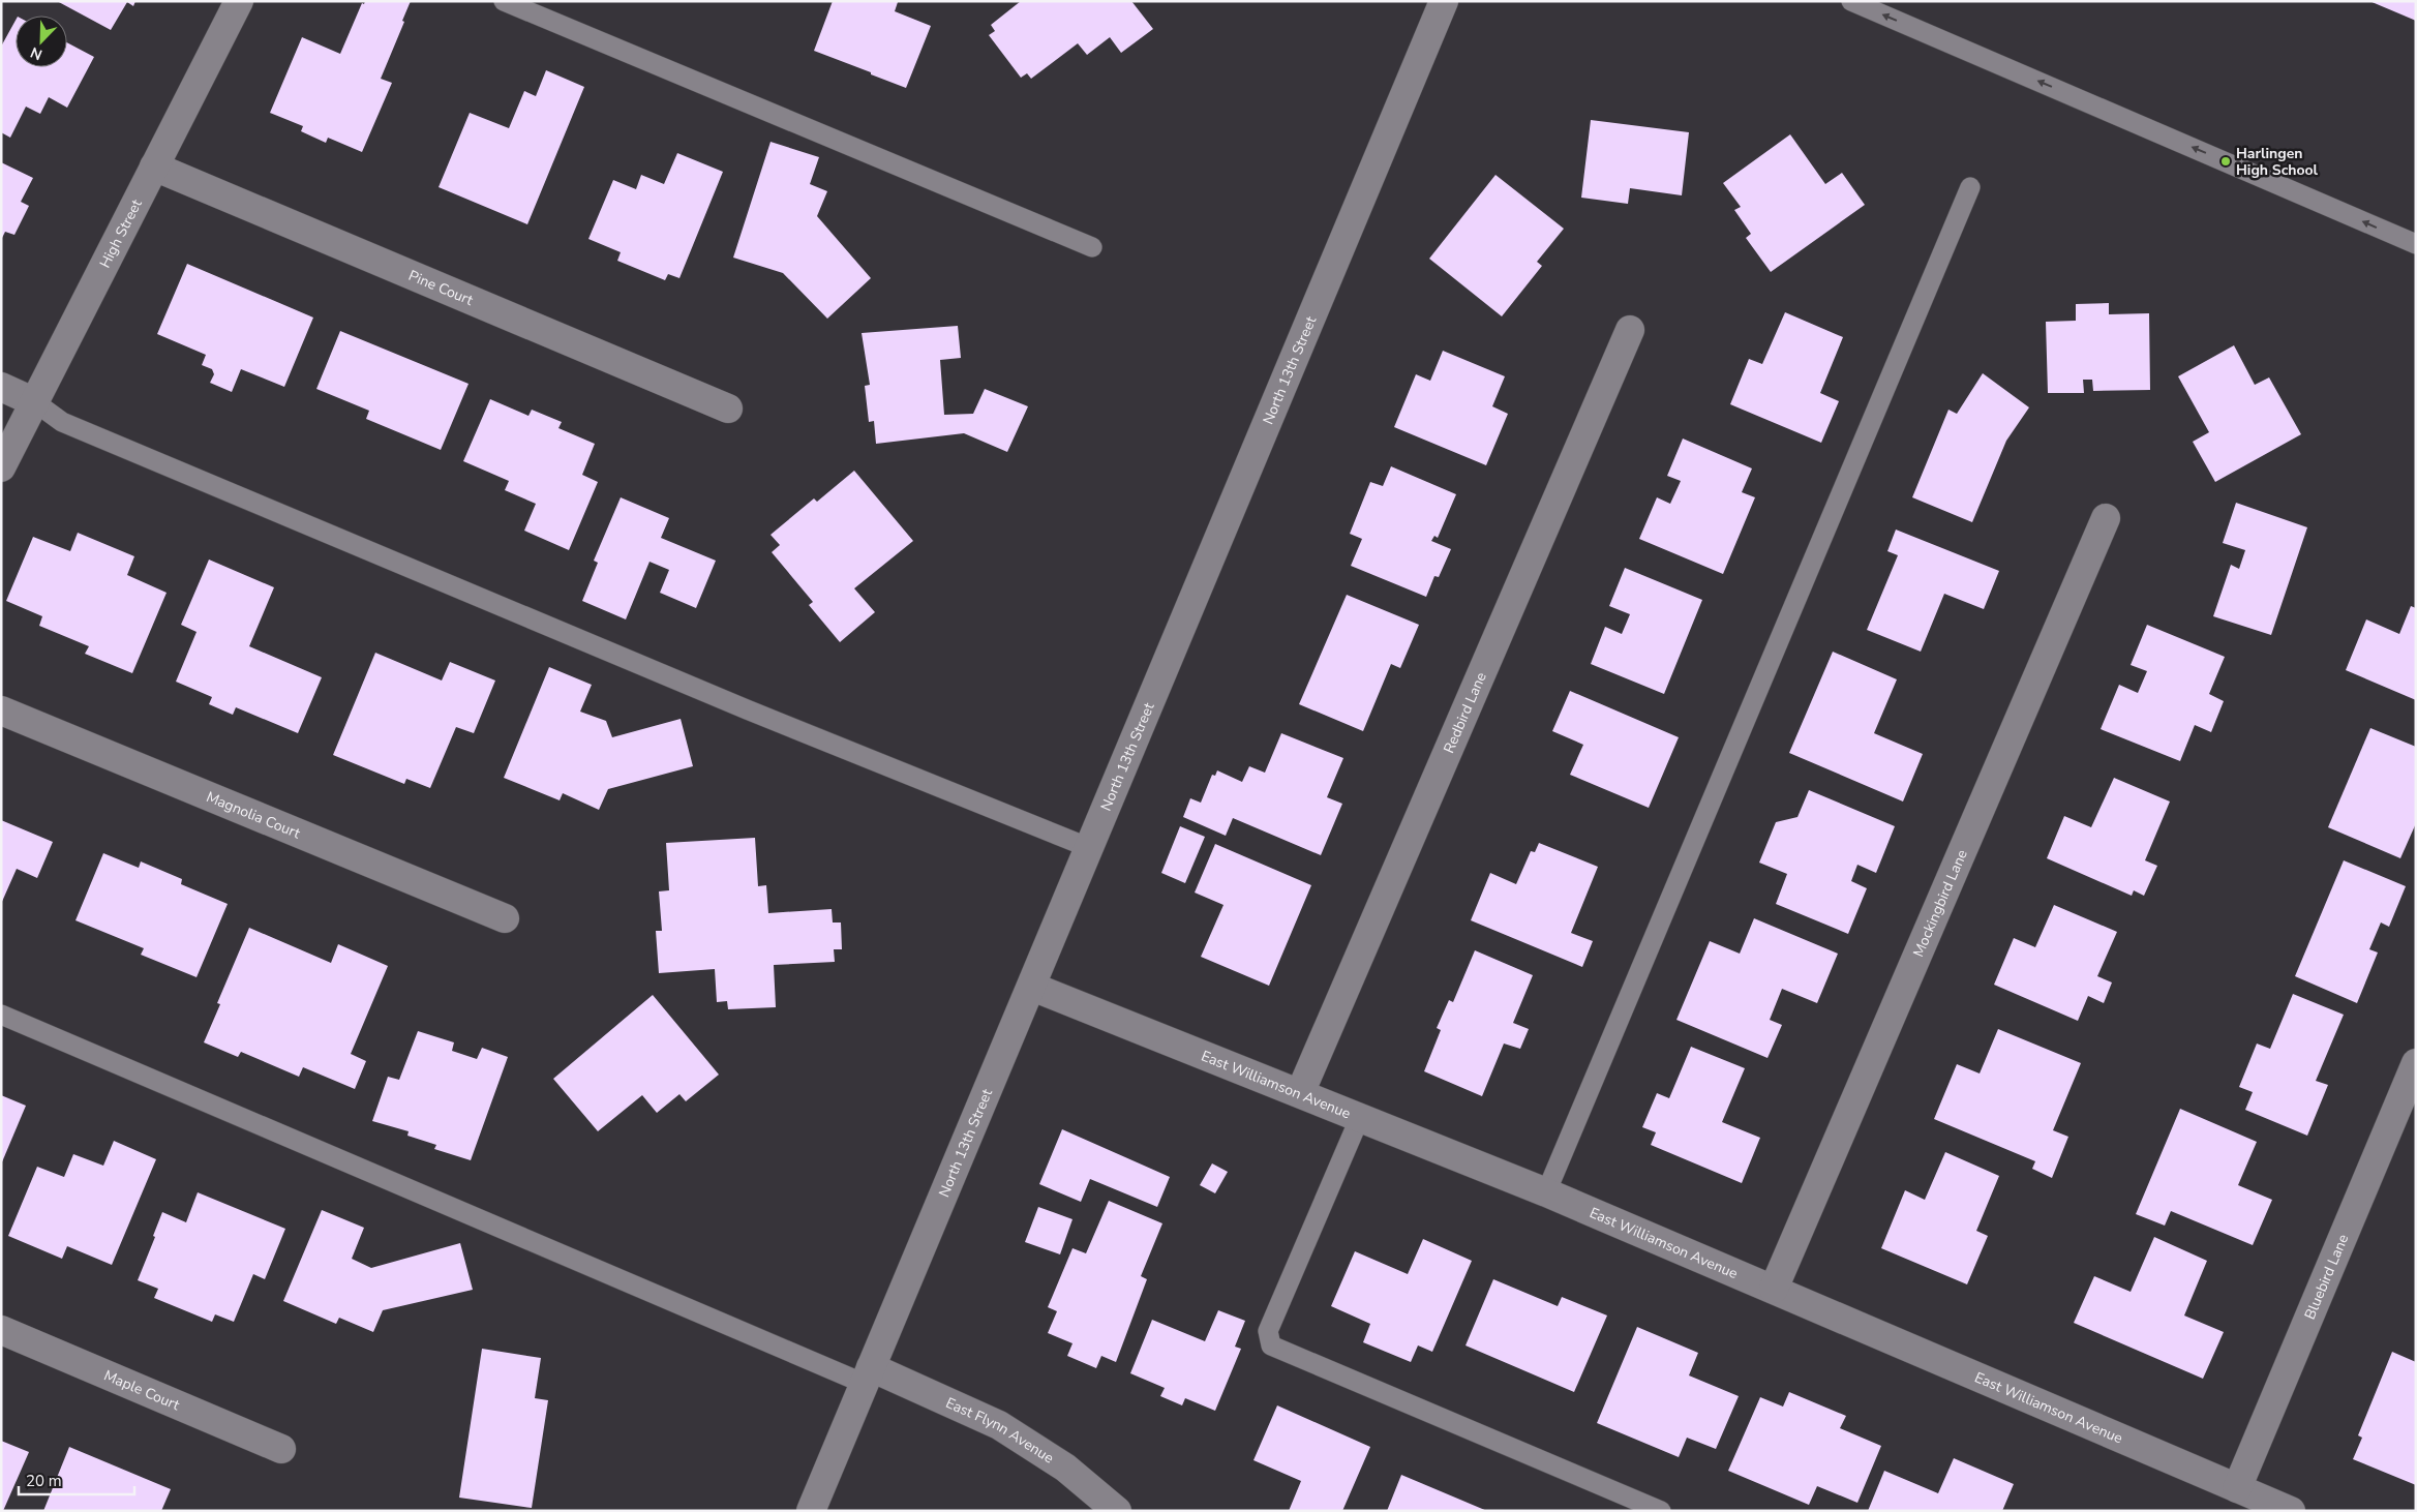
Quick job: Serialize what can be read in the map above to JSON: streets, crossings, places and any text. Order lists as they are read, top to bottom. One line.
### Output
{"streets":{"street":["High Street","Pine Court","North 13th Street","Redbird Lane","Magnolia Court","Mockingbird Lane","East Williamson Avenue","Bluebird Lane","Maple Court","East Flynn Avenue"]},"crossings":[["High Street","Pine Court"],["North 13th Street","East Williamson Avenue"],["North 13th Street","East Flynn Avenue"],["Redbird Lane","East Williamson Avenue"],["Mockingbird Lane","East Williamson Avenue"],["East Williamson Avenue","Bluebird Lane"]],"places":["Harlingen High School"],"scale_bar":"20 m","north":"bottom left"}
